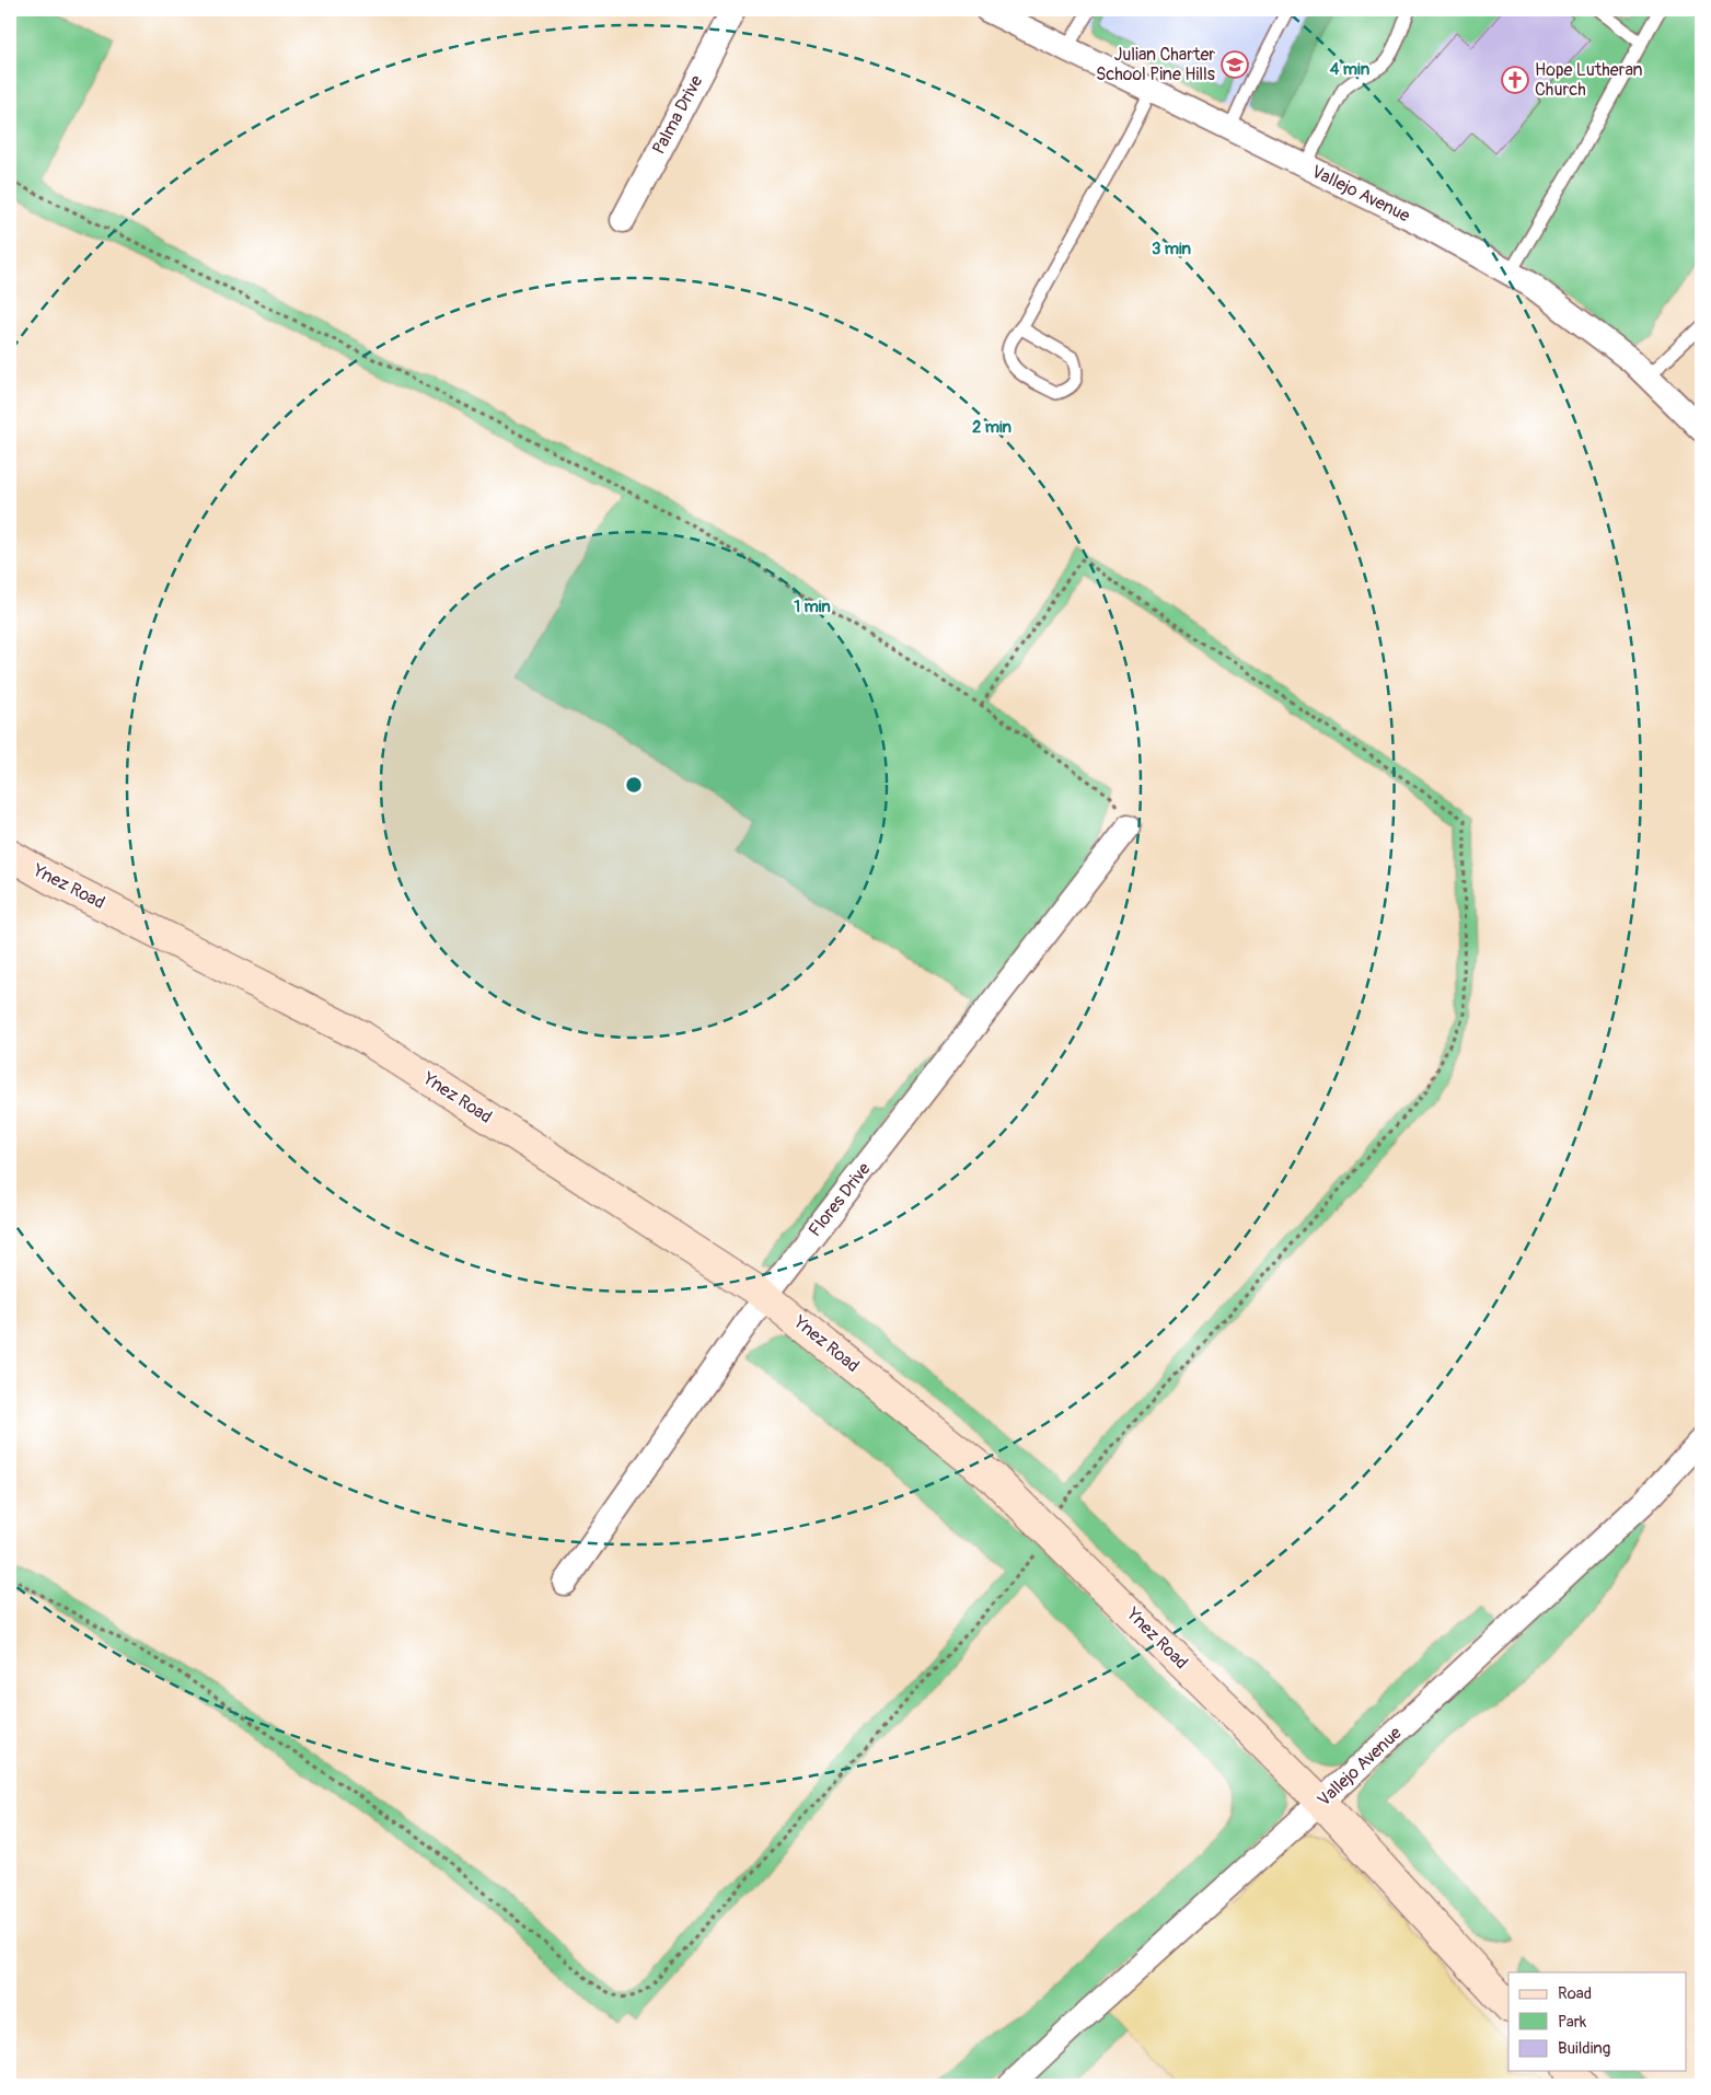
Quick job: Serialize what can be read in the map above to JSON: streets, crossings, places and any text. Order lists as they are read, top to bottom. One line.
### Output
{"streets":{"main road":["Ynez Road"],"street":["Palma Drive","Vallejo Avenue","Flores Drive"]},"crossings":[["Vallejo Avenue","Ynez Road"],["Ynez Road","Flores Drive"]],"places":{"school or university":["Julian Charter School Pine Hills"],"church":["Hope Lutheran Church"]},"legend":["Road","Park","Building"],"rings":["4 min","3 min","2 min","1 min"]}
